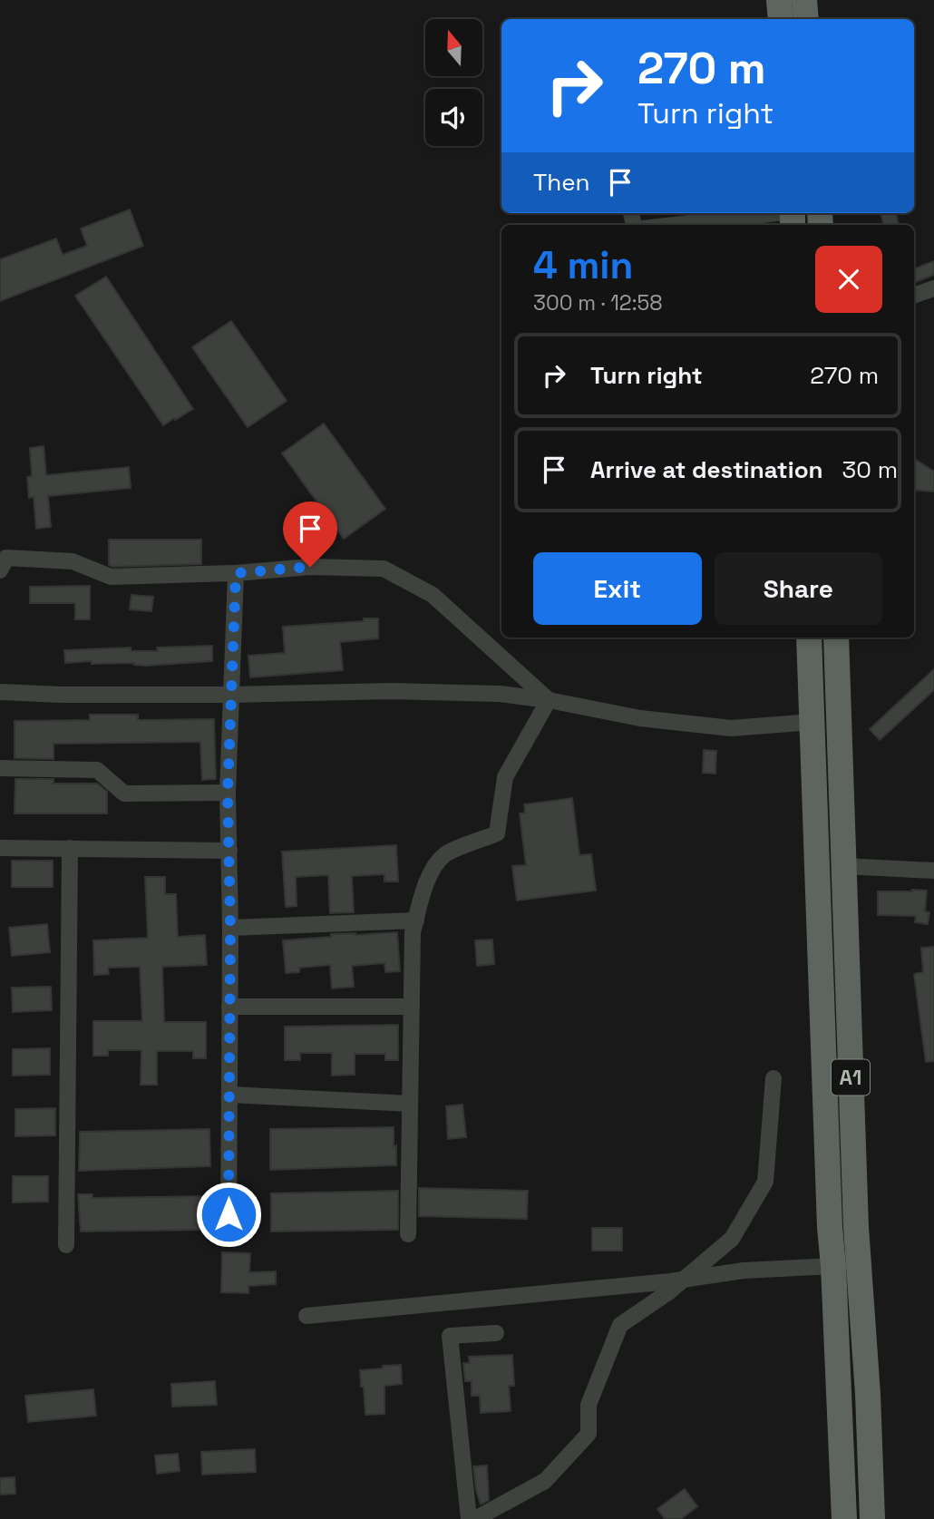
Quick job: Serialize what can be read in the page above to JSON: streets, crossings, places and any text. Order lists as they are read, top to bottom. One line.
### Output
{"streets":{"highway":["A1"]},"north":"top","page":{"turn":["270 m","Turn right"],"then":"Then","heading":["4 min","300 m · 12:58"],"list":[{"name":"Turn right","value":"270 m"},{"name":"Arrive at destination","value":"30 m"}],"buttons":["Exit","Share"]}}
